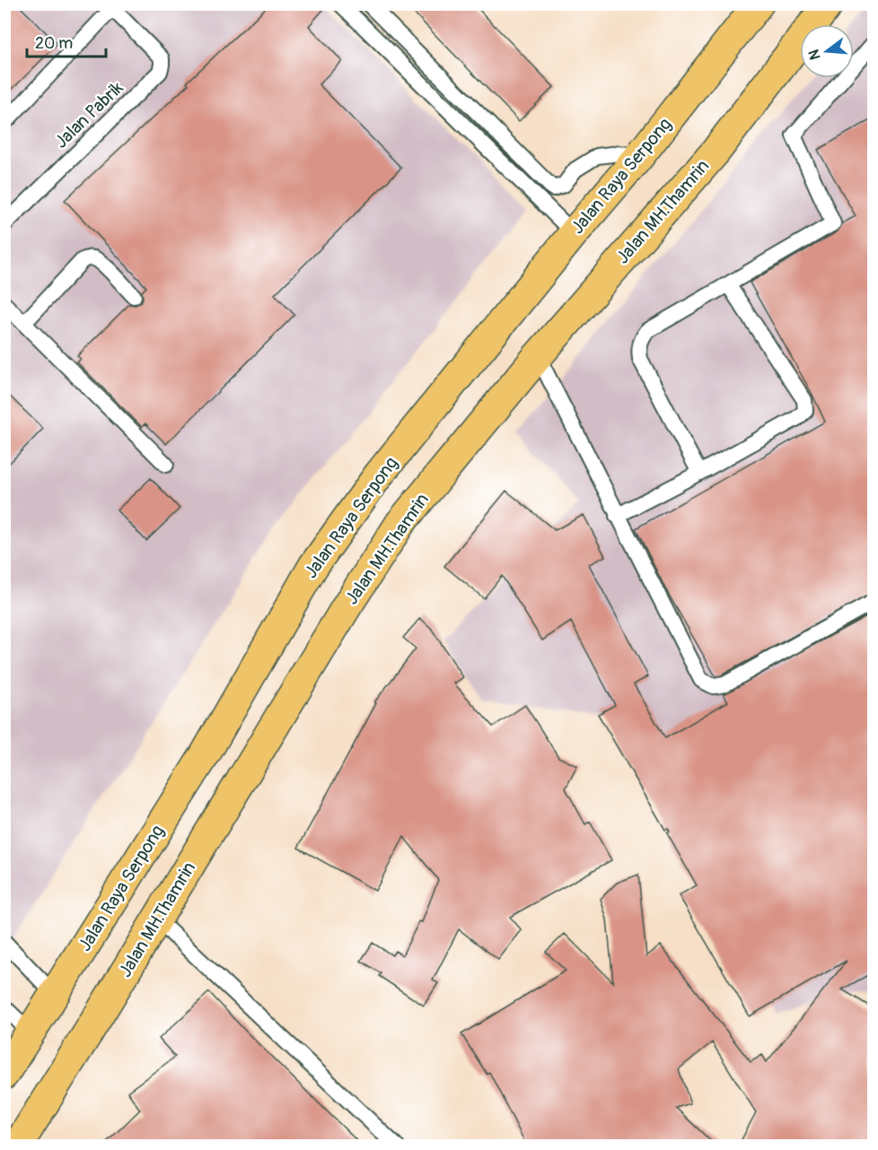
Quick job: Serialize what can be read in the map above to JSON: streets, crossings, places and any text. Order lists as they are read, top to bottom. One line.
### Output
{"streets":{"main road":["Jalan Raya Serpong","Jalan MH.Thamrin"],"lane":["Jalan Pabrik"]},"scale_bar":"20 m","north":"left"}
